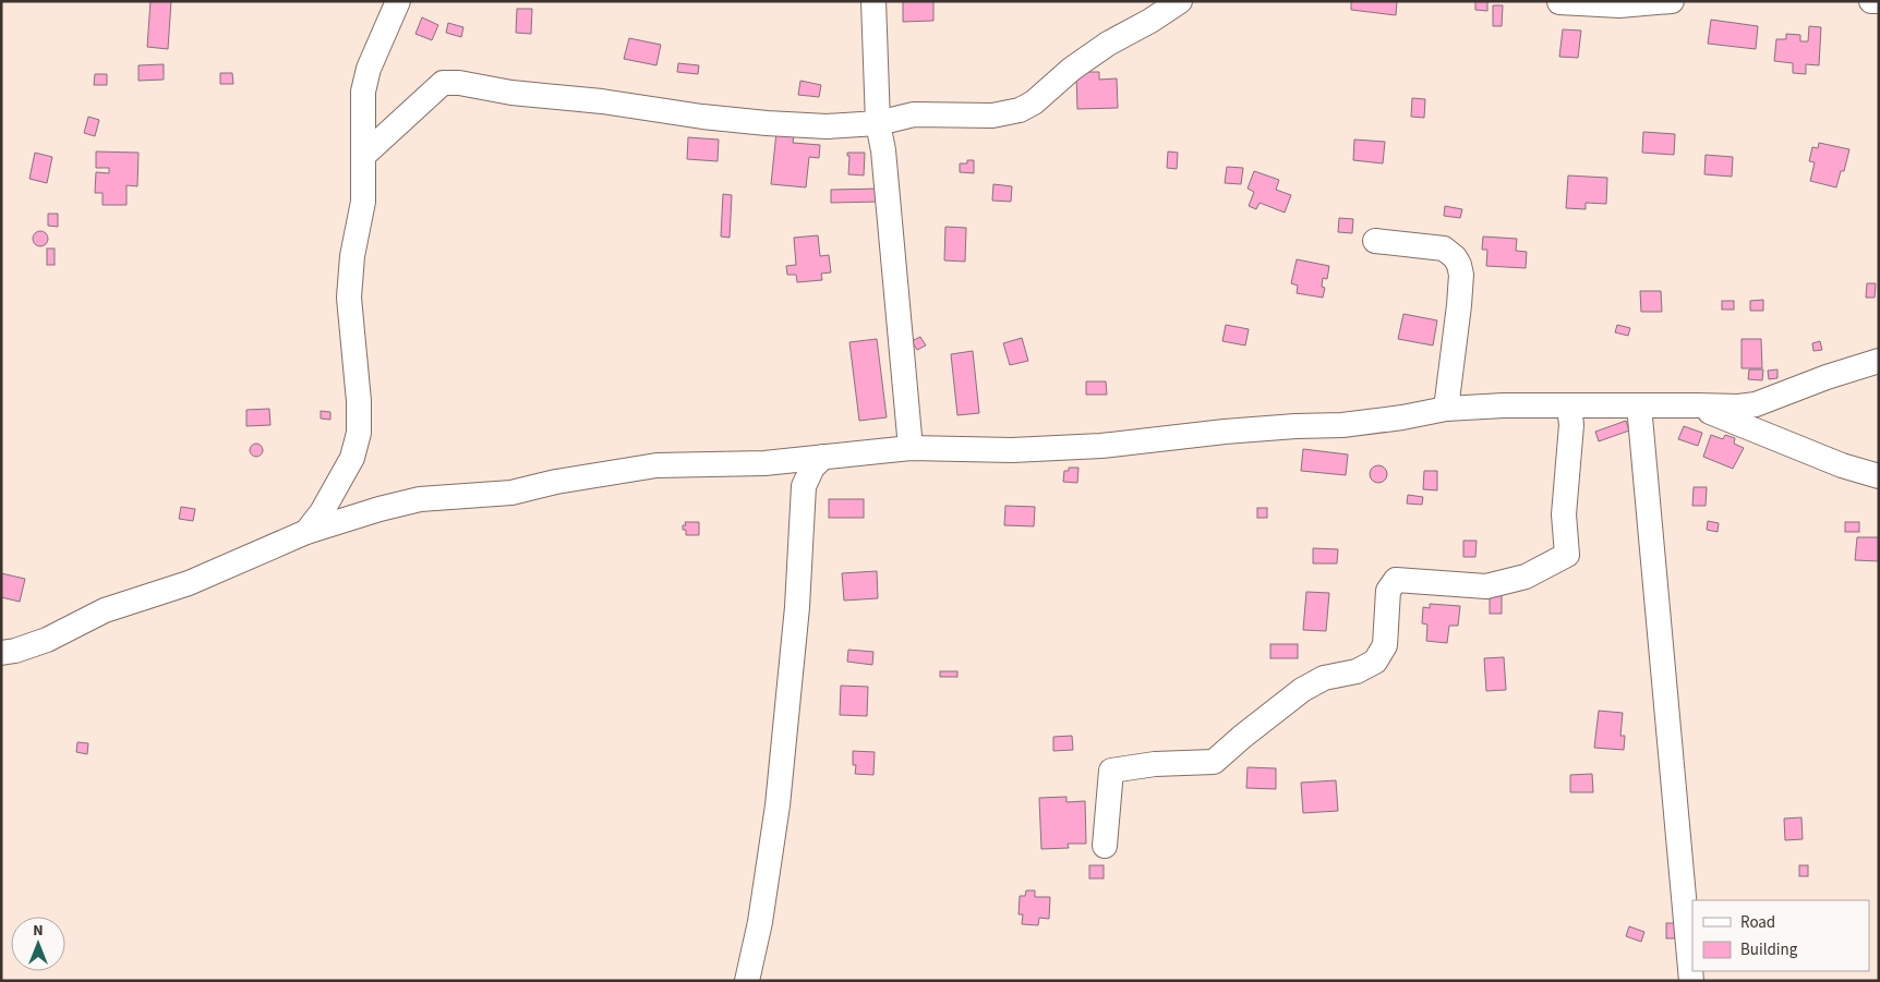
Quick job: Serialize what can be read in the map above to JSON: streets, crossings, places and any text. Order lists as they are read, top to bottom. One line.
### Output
{"legend":["Road","Building"],"north":"top"}
